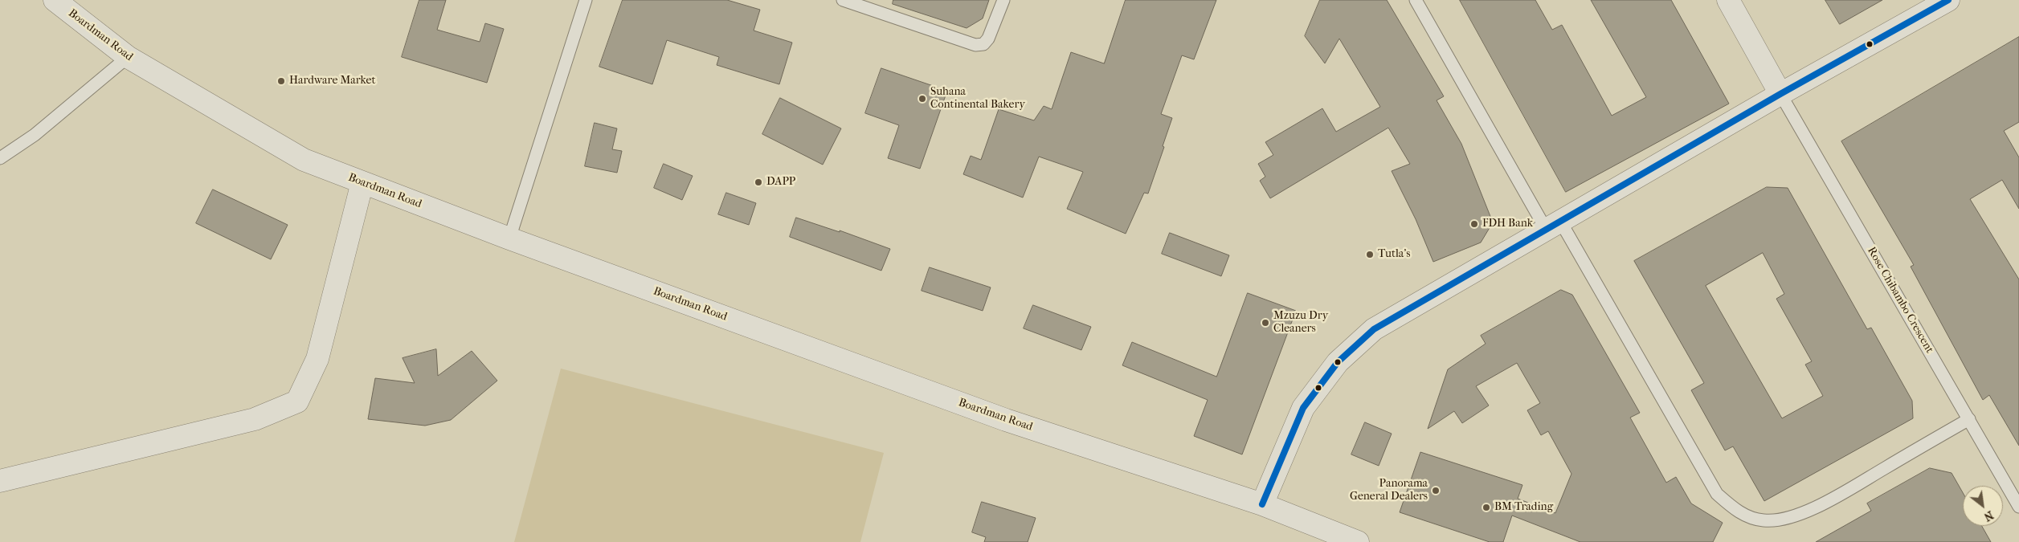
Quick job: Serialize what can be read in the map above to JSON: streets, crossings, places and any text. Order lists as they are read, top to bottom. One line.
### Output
{"streets":{"street":["Boardman Road"],"lane":["Rose Chibambo Crescent"]},"places":["Hardware Market","Suhana Continental Bakery","DAPP","FDH Bank","Tutla's","Mzuzu Dry Cleaners","Panorama General Dealers","BM Trading"],"north":"bottom right"}
